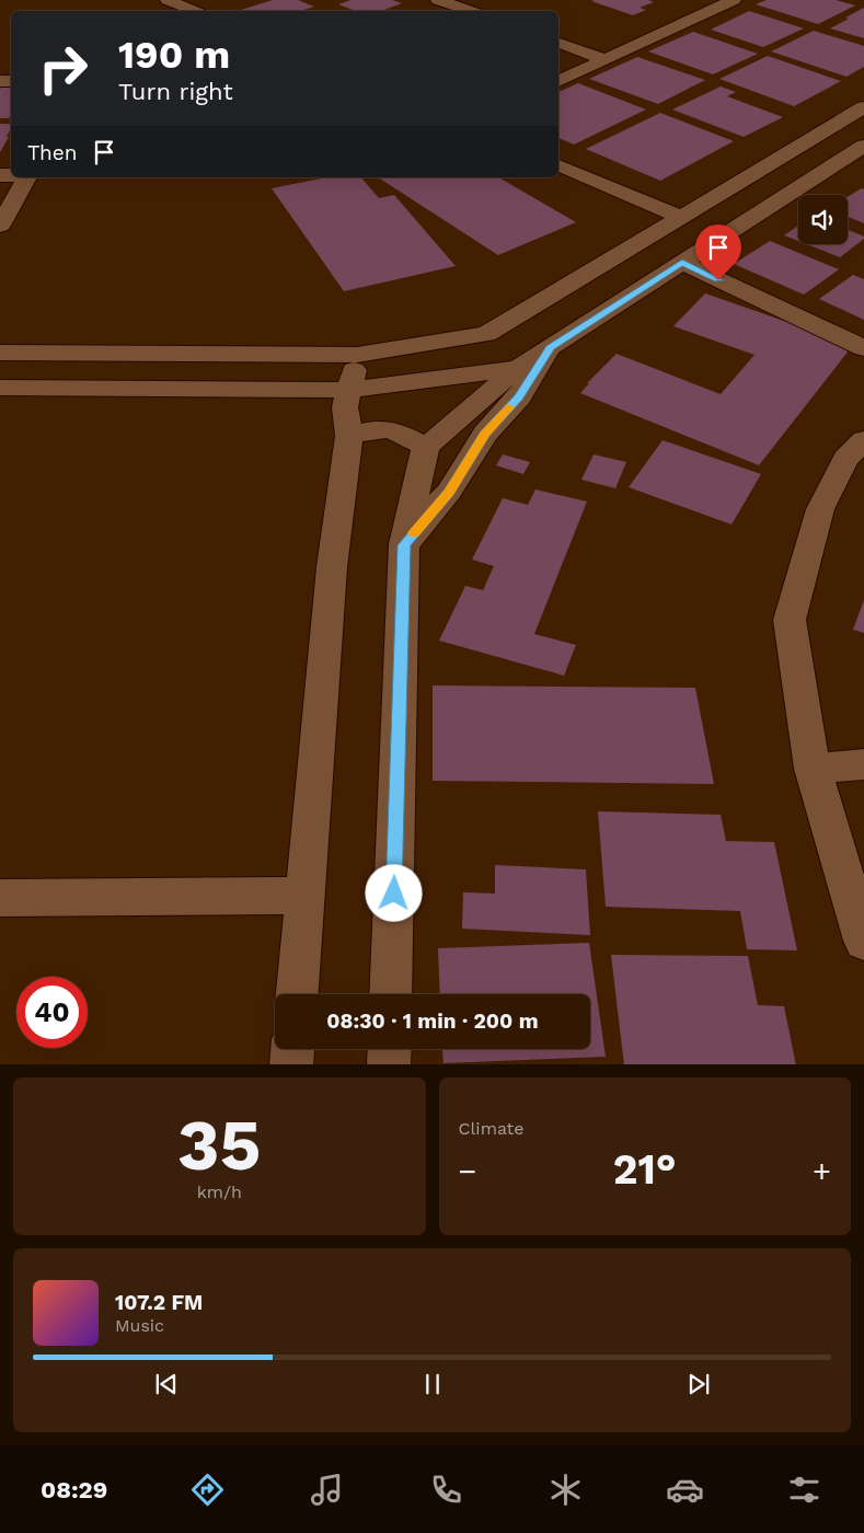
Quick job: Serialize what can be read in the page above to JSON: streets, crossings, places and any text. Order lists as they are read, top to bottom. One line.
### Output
{"page":{"turn":["190 m","Turn right"],"then":"Then","limit":"40","trip":"08:30 · 1 min · 200 m","tile":[["35","km/h"],"Climate"],"heat":["−","21°","+"],"song":["107.2 FM","Music"],"tabs":"08:29"}}
